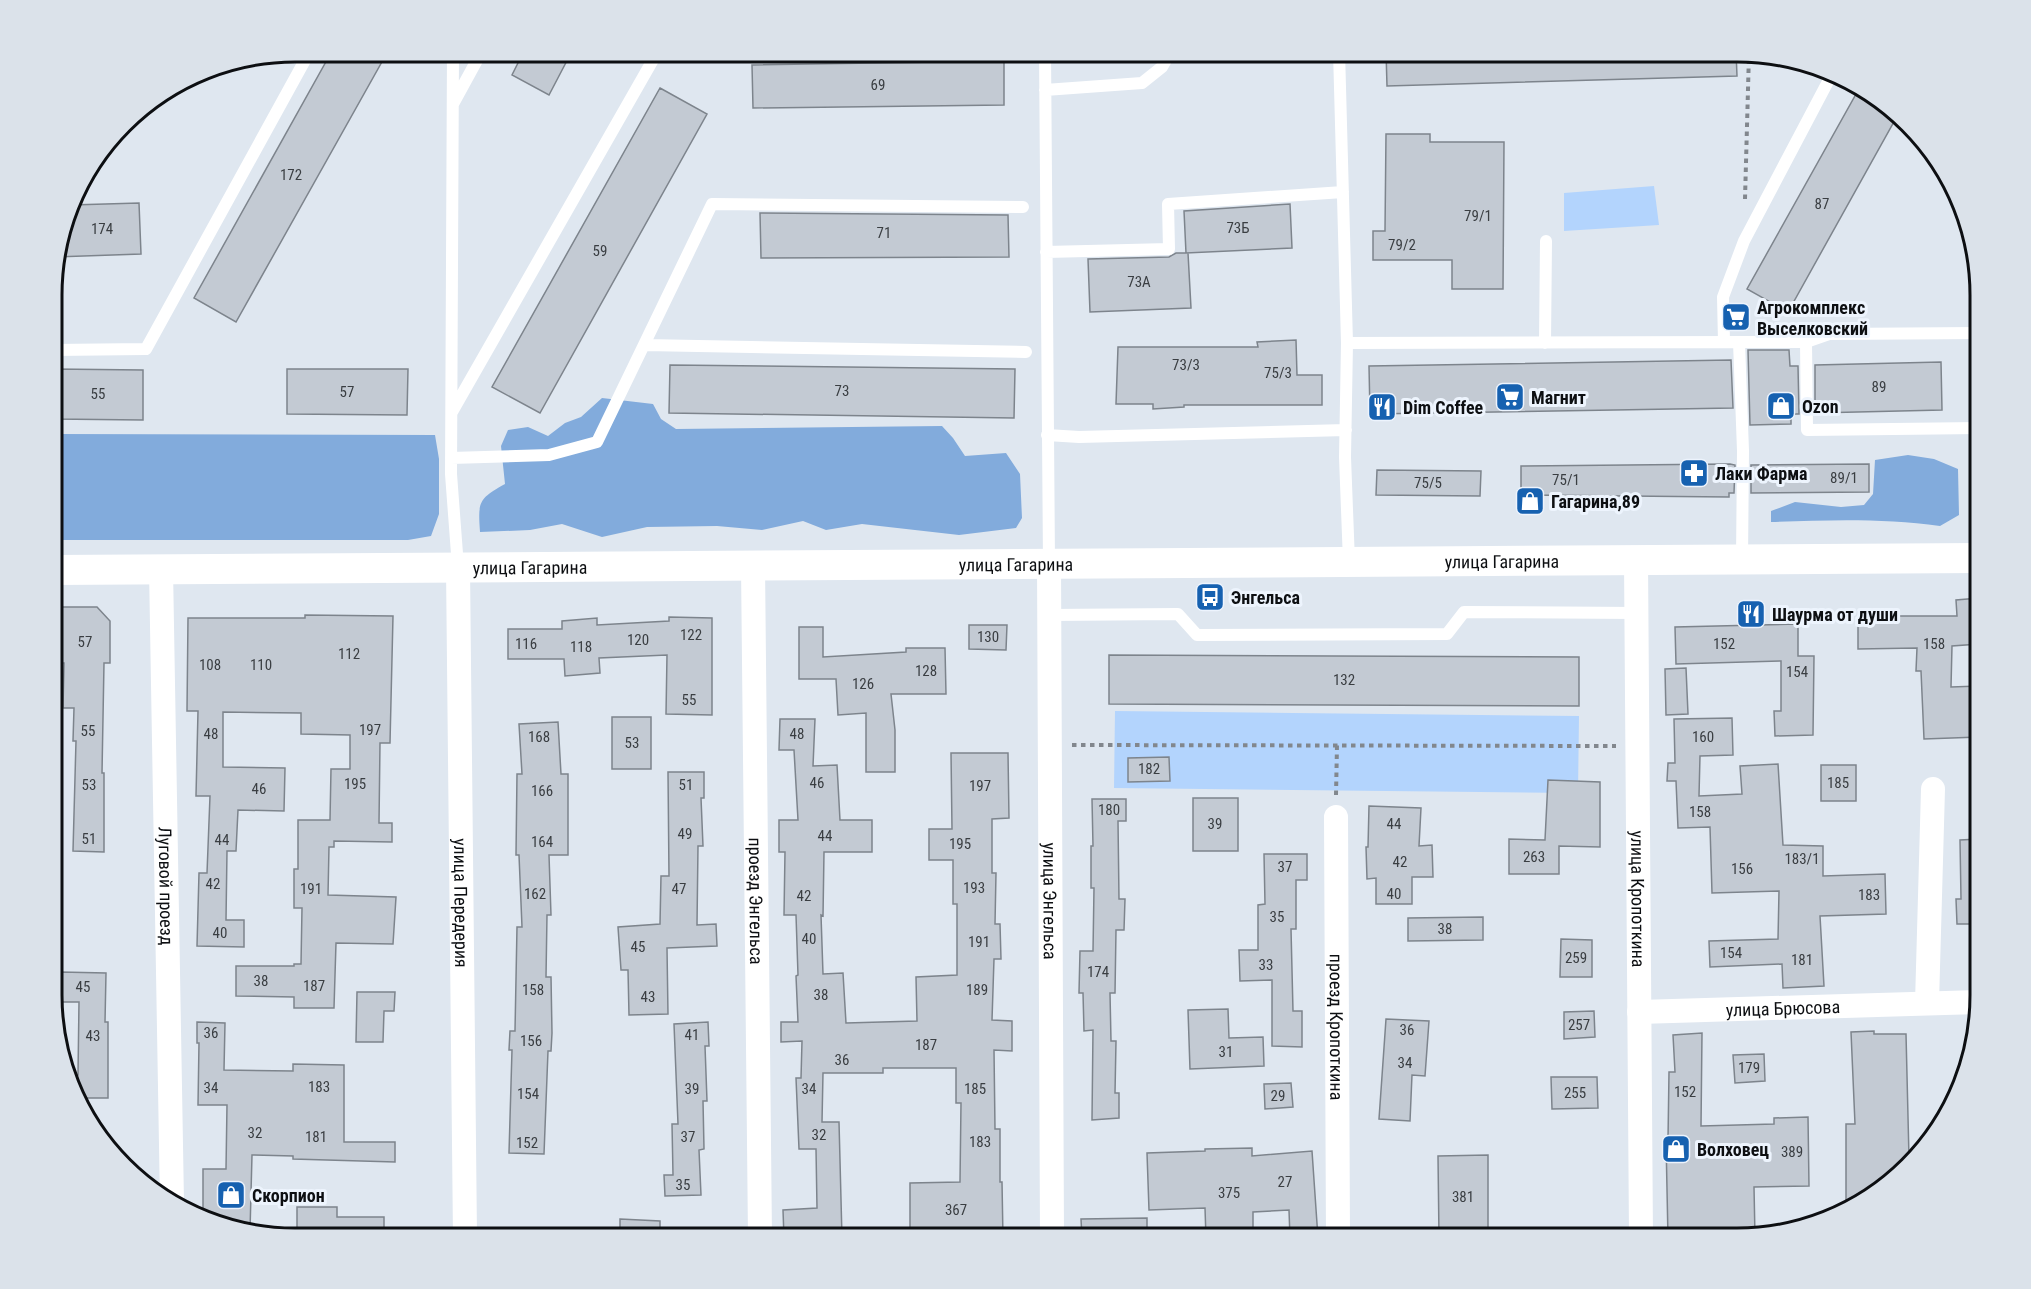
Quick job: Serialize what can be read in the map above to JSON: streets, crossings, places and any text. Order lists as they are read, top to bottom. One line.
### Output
{"streets":{"street":["улица Гагарина","Луговой проезд","улица Кропоткина","проезд Энгельса","улица Энгельса","улица Передерия","улица Брюсова","проезд Кропоткина"]},"crossings":[["улица Гагарина","Луговой проезд"],["улица Гагарина","улица Кропоткина"],["улица Гагарина","проезд Энгельса"],["улица Гагарина","улица Энгельса"],["улица Гагарина","улица Передерия"],["улица Кропоткина","улица Брюсова"]],"places":{"supermarket":["Агрокомплекс Выселковский","Магнит"],"shop":["Ozon","Гагарина,89","Волховец","Скорпион"],"restaurant":["Dim Coffee","Шаурма от души"],"pharmacy":["Лаки Фарма"],"bus stop":["Энгельса"]},"house_numbers":["69","172","87","79/1","73Б","174","71","79/2","59","73А","73/3","75/3","89","73","57","55","89/1","75/1","75/5","122","130","120","57","116","152","158","118","112","108","110","128","154","132","126","55","197","55","48","48","168","160","53","182","46","185","195","53","51","197","46","166","180","158","39","44","49","44","51","44","164","195","263","183/1","42","37","156","42","193","191","47","162","40","183","42","35","38","40","40","191","45","154","259","181","33","174","38","187","45","158","189","38","43","257","36","36","41","43","156","187","31","36","34","179","183","34","39","34","185","152","255","154","29","32","32","181","37","183","152","389","27","35","375","381","367"]}
